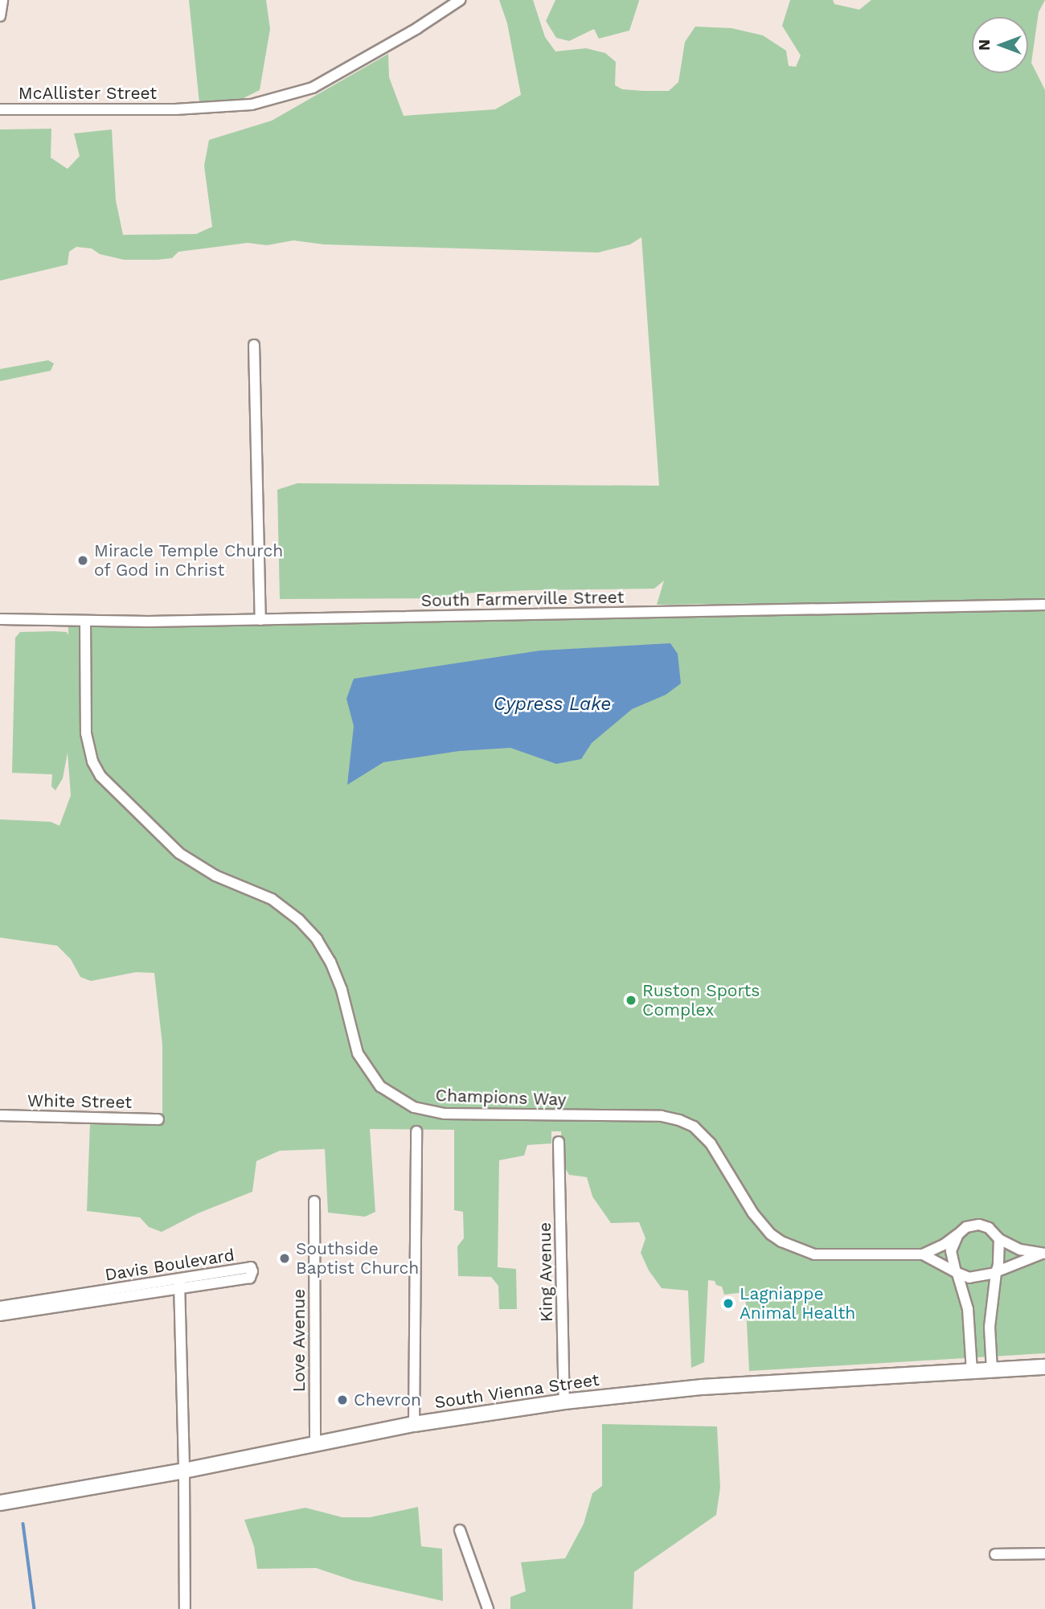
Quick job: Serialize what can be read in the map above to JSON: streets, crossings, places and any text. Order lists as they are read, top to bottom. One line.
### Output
{"streets":{"highway":["South Vienna Street"],"street":["McAllister Street","South Farmerville Street","Champions Way","White Street","Davis Boulevard","King Avenue","Love Avenue"]},"crossings":[["South Farmerville Street","Champions Way"],["King Avenue","South Vienna Street"],["Love Avenue","South Vienna Street"]],"water":["Cypress Lake"],"places":["Miracle Temple Church of God in Christ","Ruston Sports Complex","Southside Baptist Church","Lagniappe Animal Health","Chevron"],"north":"left"}
